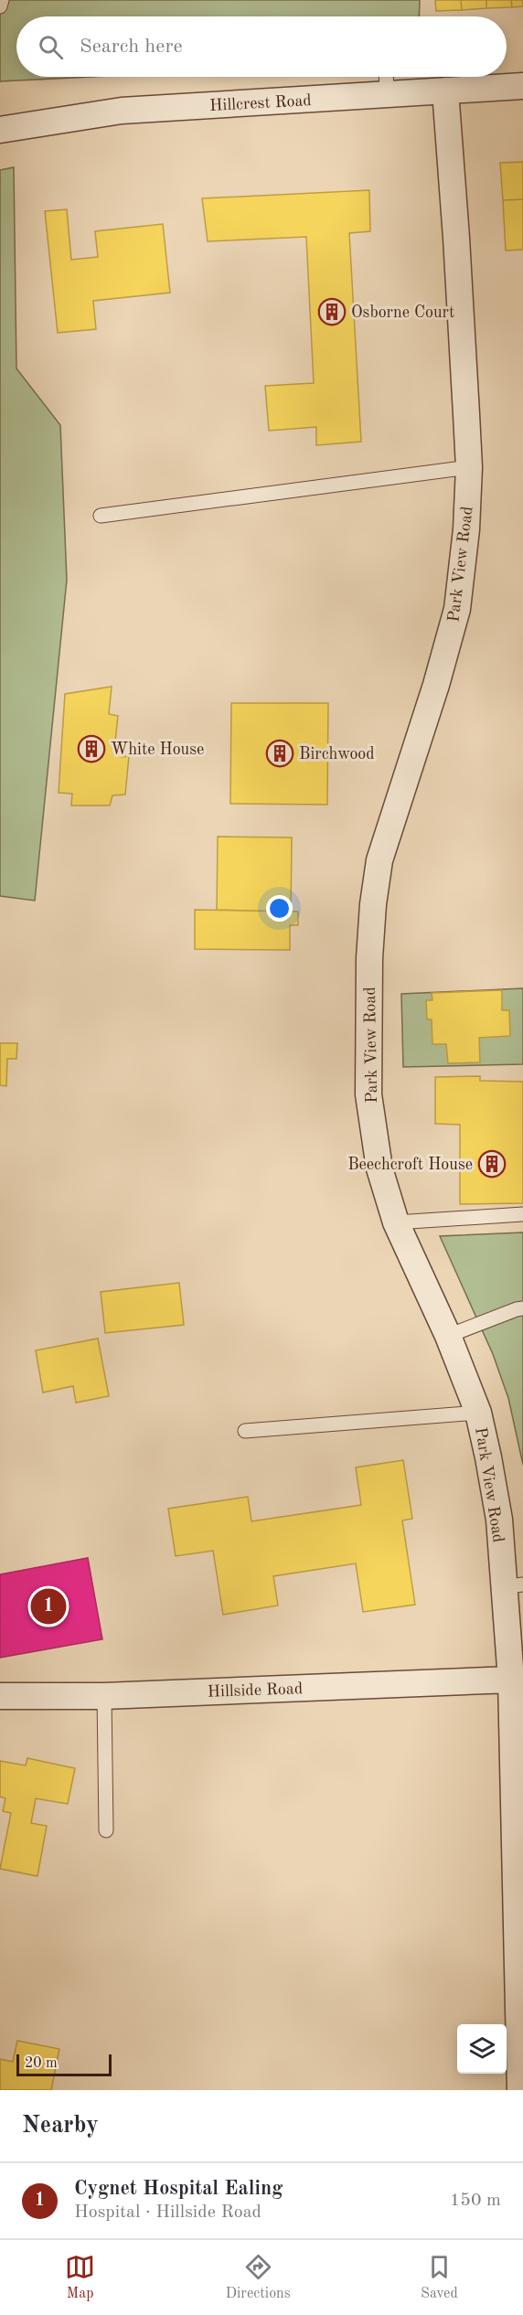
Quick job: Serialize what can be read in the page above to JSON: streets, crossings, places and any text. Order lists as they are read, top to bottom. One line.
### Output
{"streets":{"street":["Hillcrest Road","Park View Road","Hillside Road"]},"crossings":[["Hillcrest Road","Park View Road"],["Park View Road","Hillside Road"]],"places":{"building":["Osborne Court","White House","Birchwood","Beechcroft House"]},"scale_bar":"20 m","page":{"search":"Search here","pins":"1","scale":"20 m","heading":"Nearby","list":[{"mark":"1","name":"Cygnet Hospital Ealing","note":"Hospital · Hillside Road","value":"150 m"}],"nav":["Map","Directions","Saved"]}}
